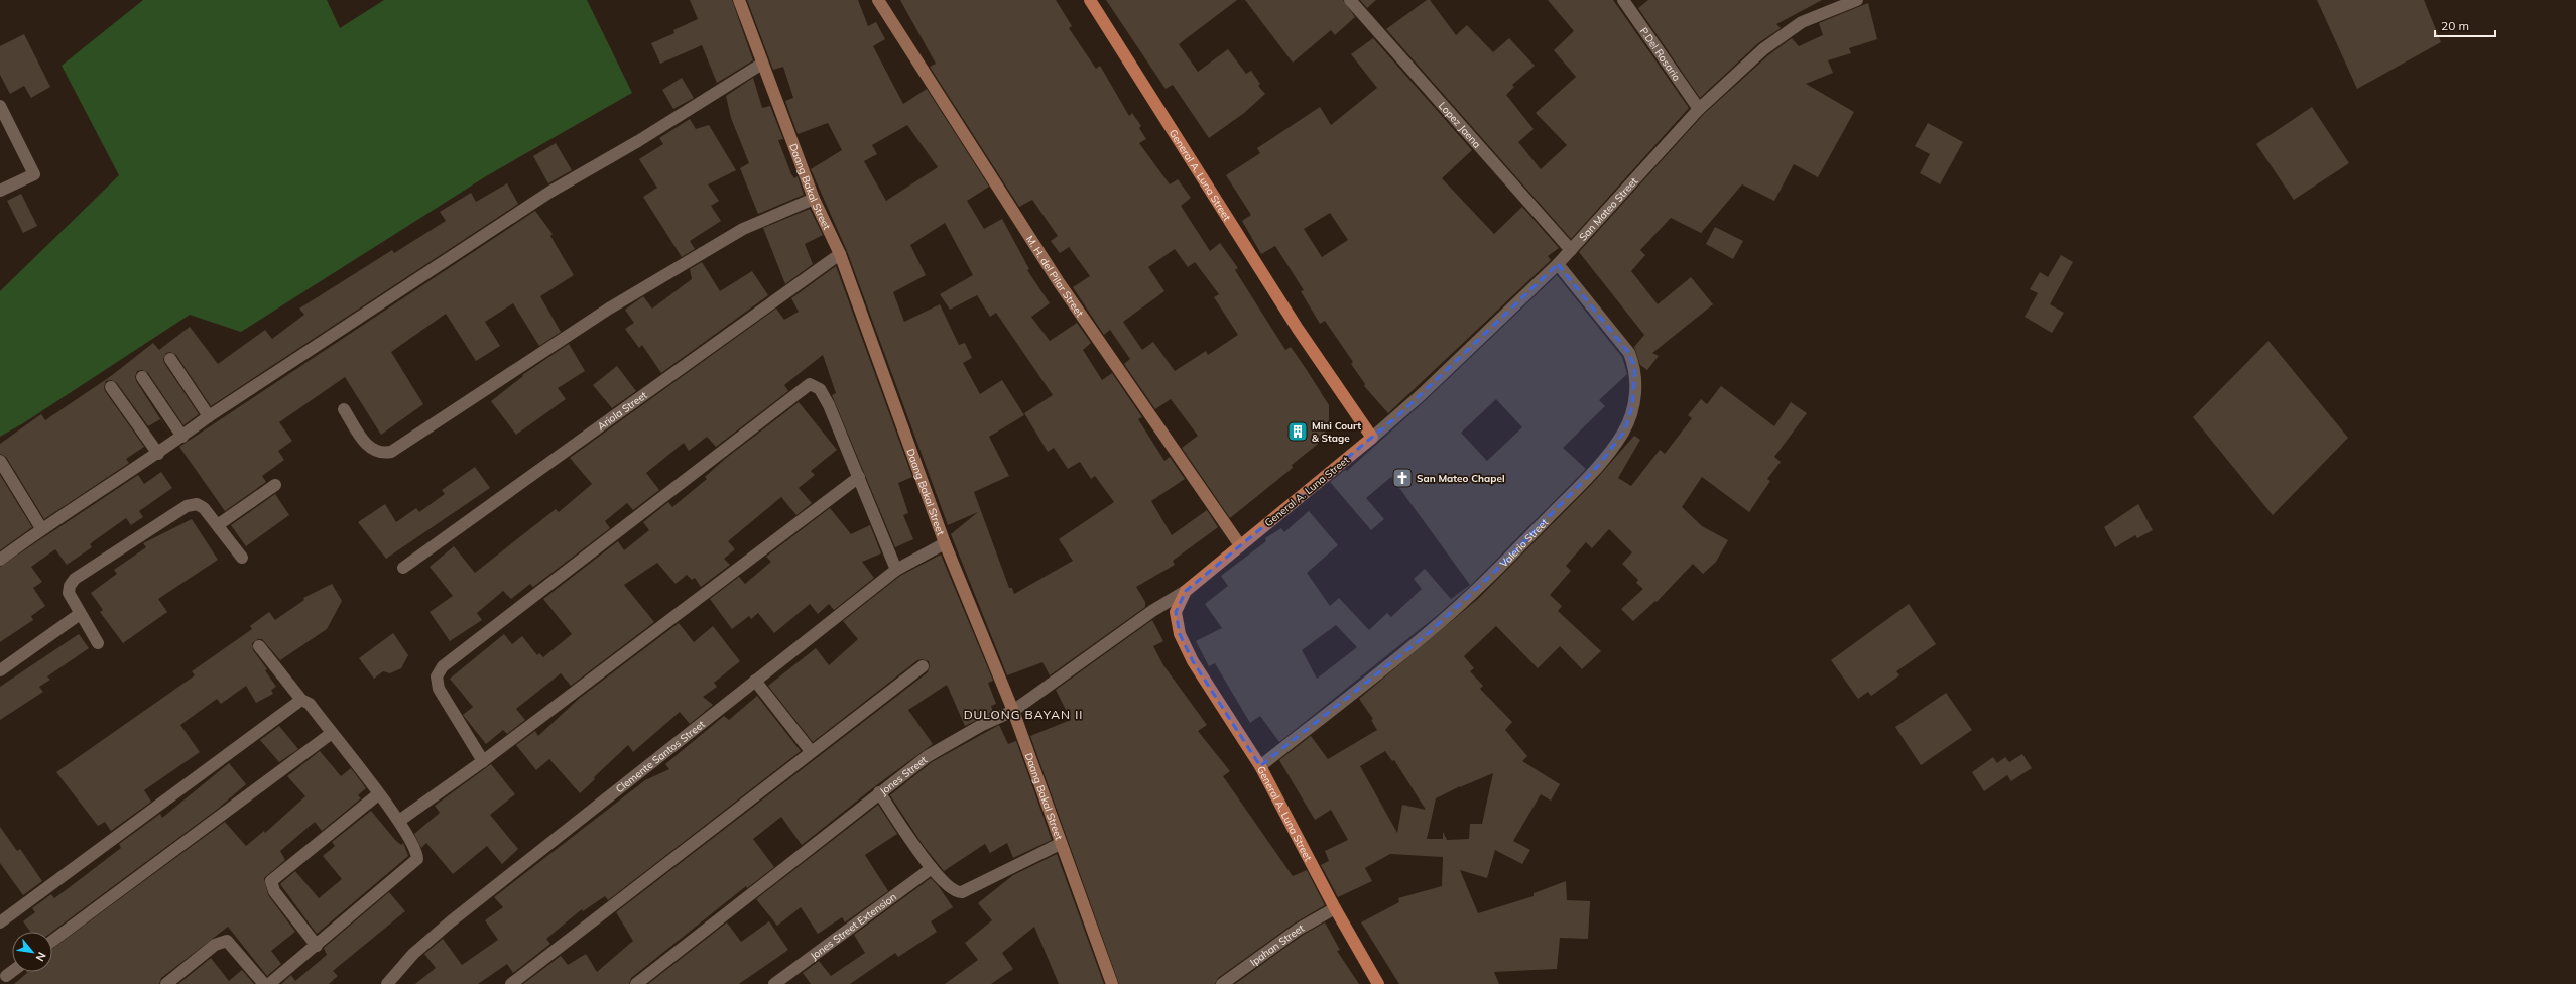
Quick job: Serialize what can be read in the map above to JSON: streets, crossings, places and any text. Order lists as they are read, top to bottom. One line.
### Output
{"streets":{"main road":["General A. Luna Street"],"street":["P.Del Rosario","Lopez Jaena","Daang Bakal Street","San Mateo Street","M. H. del Pilar Street","Ariola Street","Valerio Street","Clemente Santos Street","Jones Street","Jones Street Extension","Ipahan Street"]},"crossings":[["P.Del Rosario","San Mateo Street"],["Lopez Jaena","San Mateo Street"],["General A. Luna Street","San Mateo Street"],["General A. Luna Street","M. H. del Pilar Street"],["General A. Luna Street","Valerio Street"],["General A. Luna Street","Jones Street"],["General A. Luna Street","Ipahan Street"],["Daang Bakal Street","Ariola Street"],["Daang Bakal Street","Clemente Santos Street"],["Daang Bakal Street","Jones Street"],["San Mateo Street","Valerio Street"]],"districts":["DULONG BAYAN II"],"places":{"building":["Mini Court & Stage"],"church":["San Mateo Chapel"]},"scale_bar":"20 m","north":"bottom right"}
